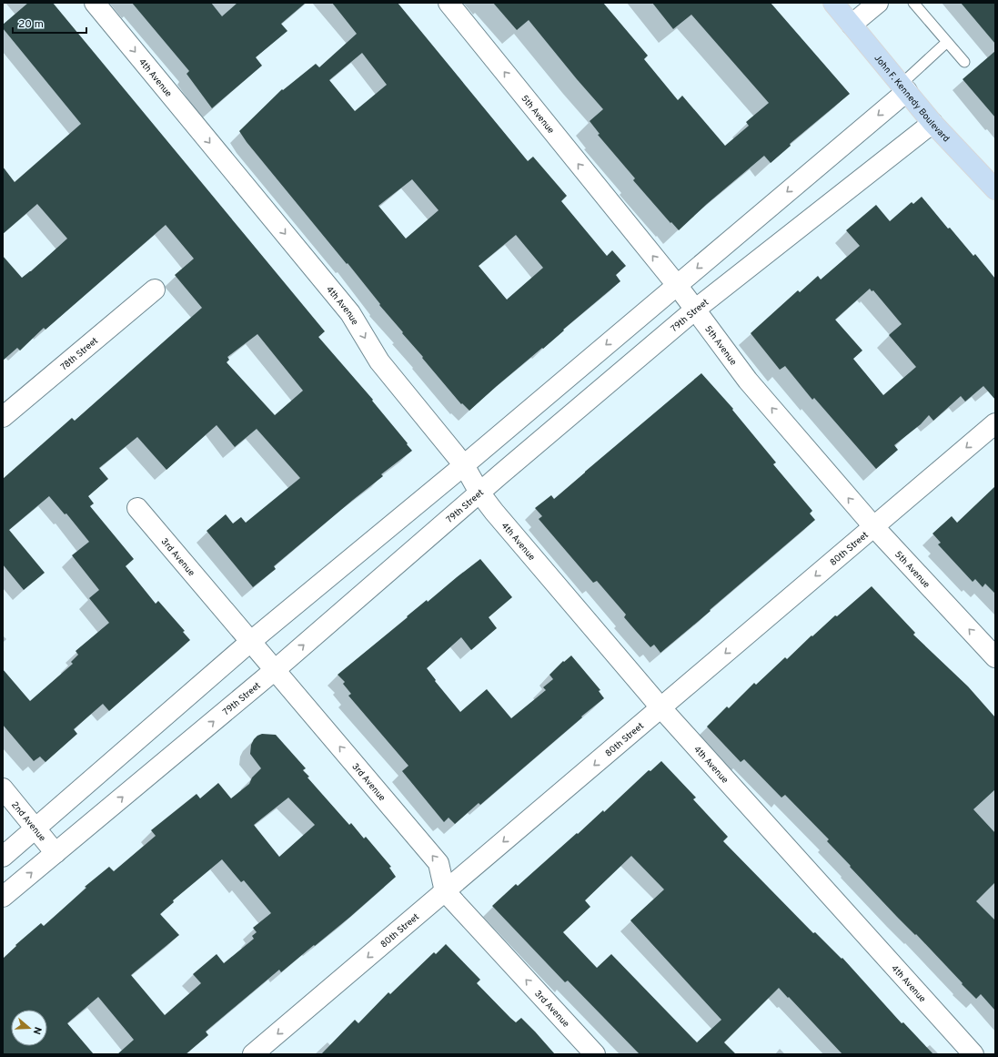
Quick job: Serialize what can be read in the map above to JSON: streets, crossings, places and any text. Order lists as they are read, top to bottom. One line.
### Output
{"streets":{"main road":["John F. Kennedy Boulevard"],"street":["4th Avenue","5th Avenue","79th Street","78th Street","80th Street","3rd Avenue","2nd Avenue"]},"crossings":[["4th Avenue","79th Street"],["4th Avenue","80th Street"],["John F. Kennedy Boulevard","79th Street"],["5th Avenue","79th Street"],["5th Avenue","80th Street"],["79th Street","3rd Avenue"],["79th Street","2nd Avenue"],["80th Street","3rd Avenue"]],"one_way":["4th Avenue","5th Avenue","80th Street","3rd Avenue"],"scale_bar":"20 m","north":"right"}
